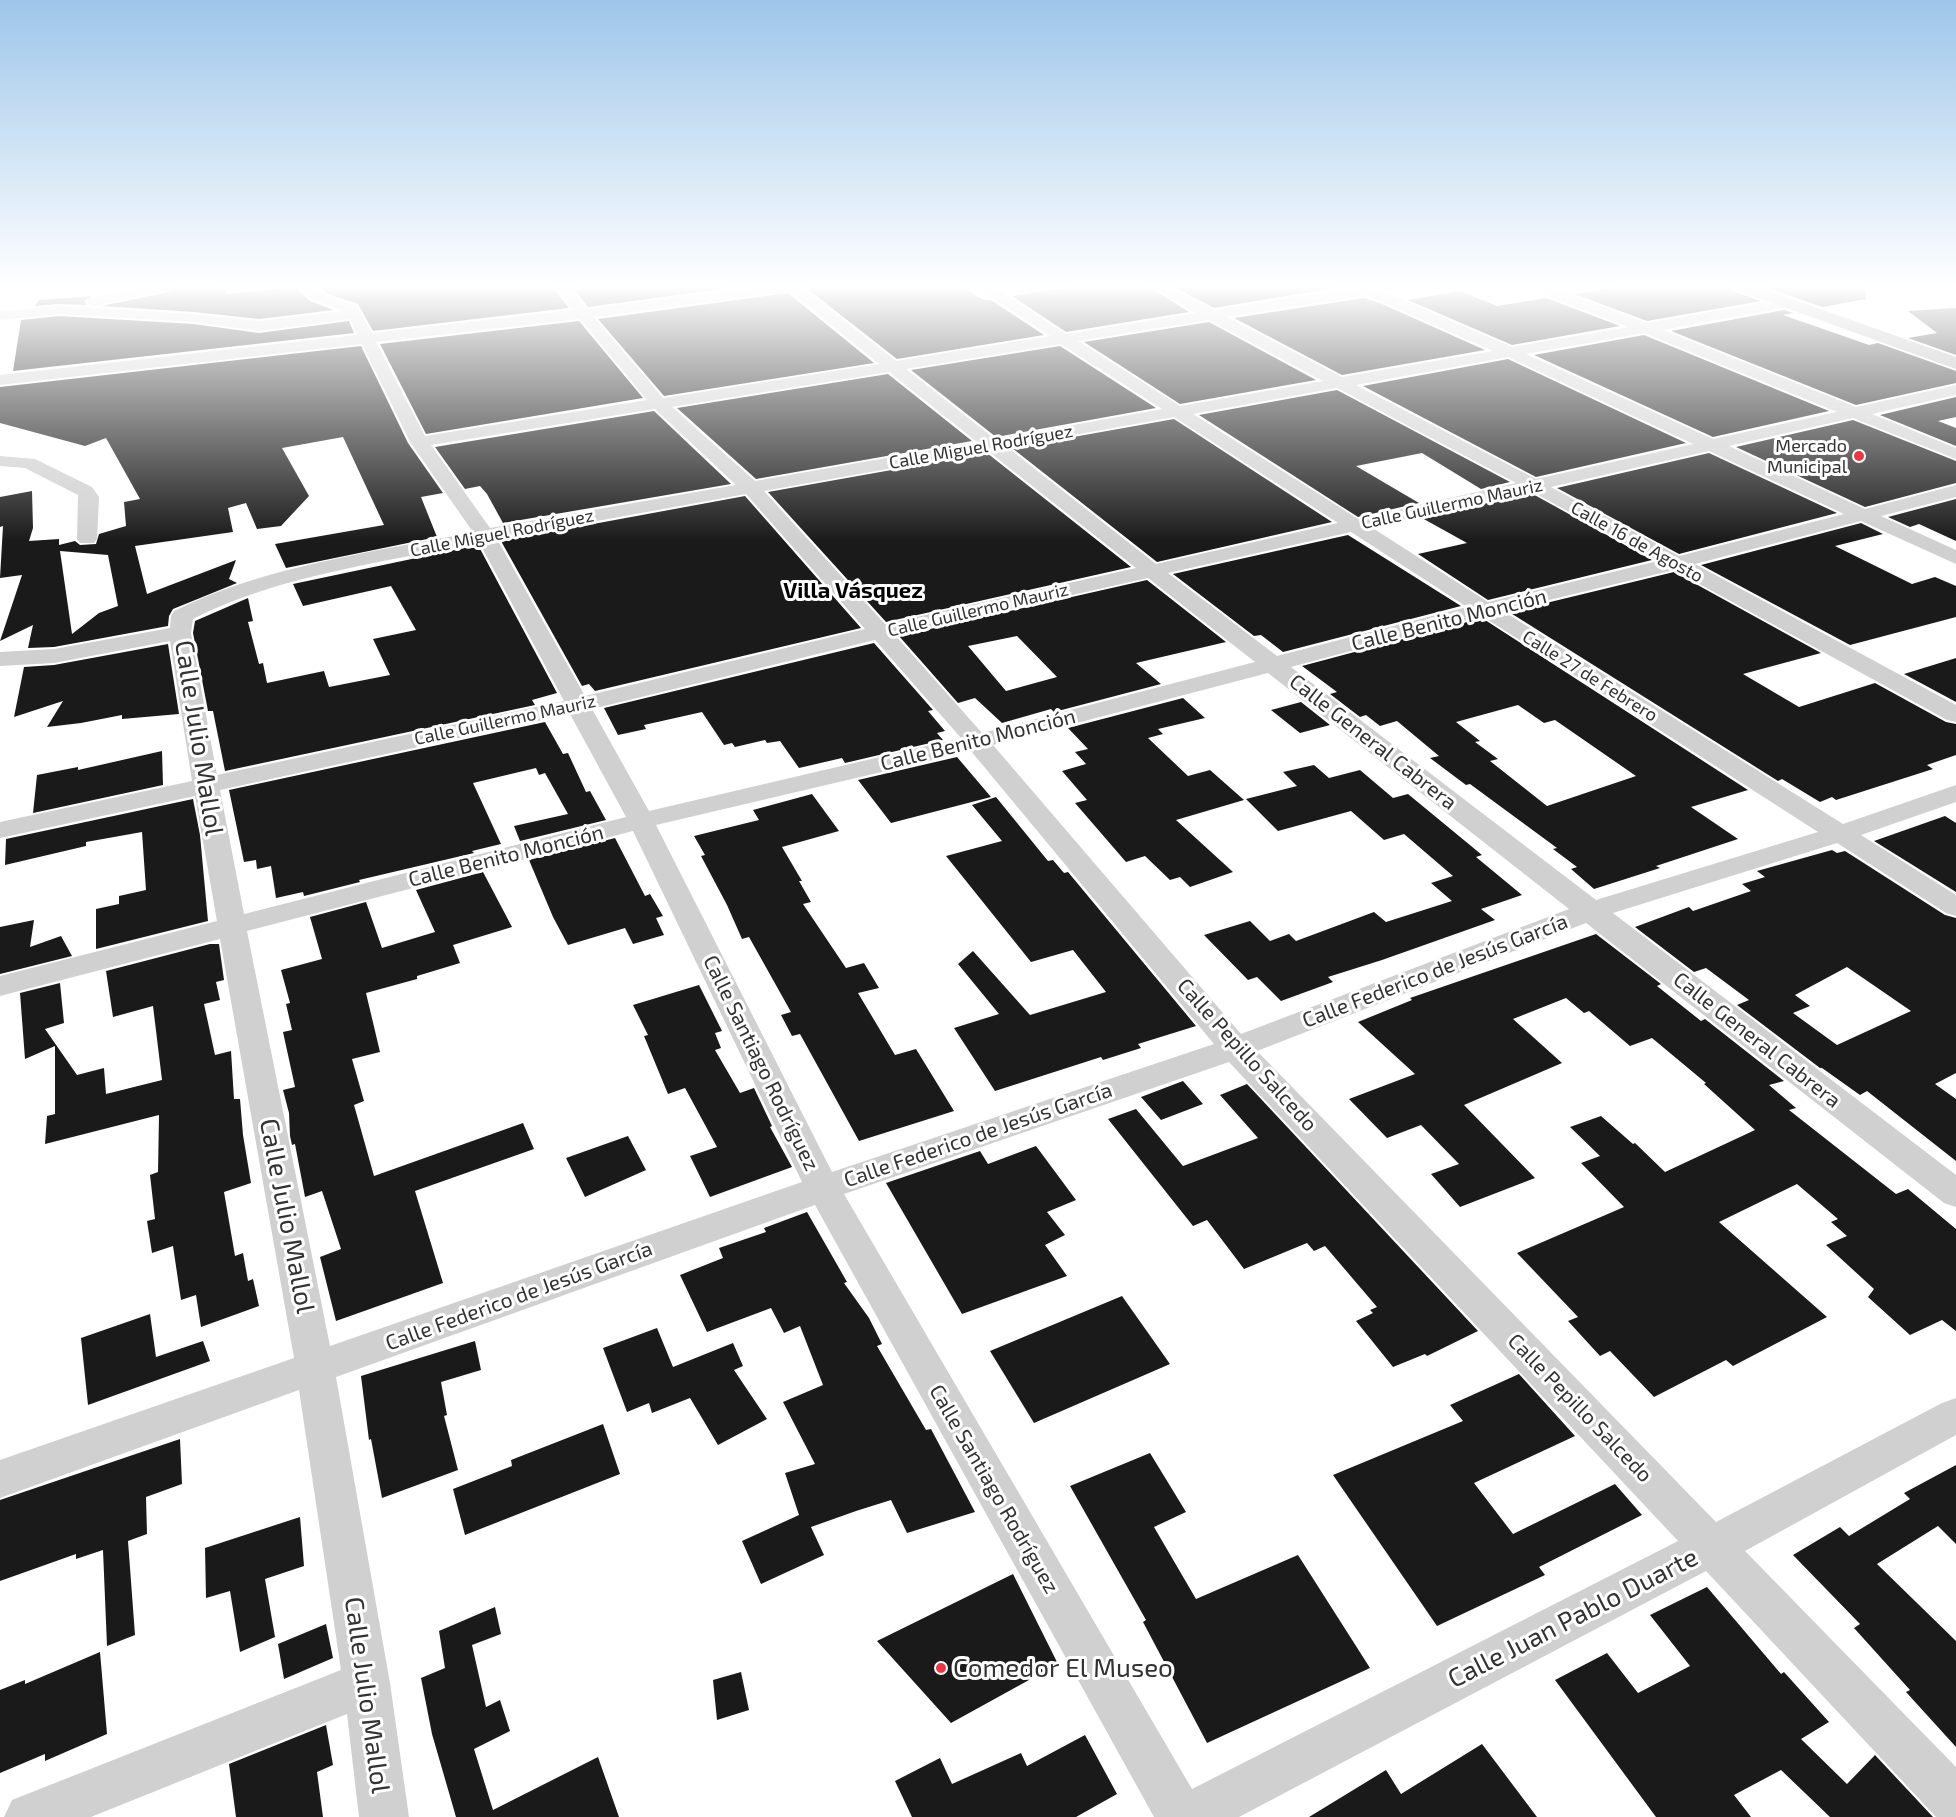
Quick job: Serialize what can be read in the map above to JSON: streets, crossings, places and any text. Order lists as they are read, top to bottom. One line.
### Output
{"streets":{"street":["Calle Miguel Rodríguez","Calle Guillermo Mauriz","Calle 16 de Agosto","Calle Benito Monción","Calle 27 de Febrero","Calle Julio Mallol","Calle General Cabrera","Calle Federico de Jesús García","Calle Pepillo Salcedo","Calle Santiago Rodríguez","Calle Juan Pablo Duarte"]},"crossings":[["Calle Miguel Rodríguez","Calle 16 de Agosto"],["Calle Miguel Rodríguez","Calle 27 de Febrero"],["Calle Miguel Rodríguez","Calle Julio Mallol"],["Calle Miguel Rodríguez","Calle General Cabrera"],["Calle Miguel Rodríguez","Calle Pepillo Salcedo"],["Calle Miguel Rodríguez","Calle Santiago Rodríguez"],["Calle Guillermo Mauriz","Calle 16 de Agosto"],["Calle Guillermo Mauriz","Calle 27 de Febrero"],["Calle Guillermo Mauriz","Calle Julio Mallol"],["Calle Guillermo Mauriz","Calle General Cabrera"],["Calle Guillermo Mauriz","Calle Pepillo Salcedo"],["Calle Guillermo Mauriz","Calle Santiago Rodríguez"],["Calle 16 de Agosto","Calle Benito Monción"],["Calle Benito Monción","Calle 27 de Febrero"],["Calle Benito Monción","Calle Julio Mallol"],["Calle Benito Monción","Calle General Cabrera"],["Calle Benito Monción","Calle Pepillo Salcedo"],["Calle Benito Monción","Calle Santiago Rodríguez"],["Calle 27 de Febrero","Calle Federico de Jesús García"],["Calle Julio Mallol","Calle Federico de Jesús García"],["Calle General Cabrera","Calle Federico de Jesús García"],["Calle Federico de Jesús García","Calle Pepillo Salcedo"],["Calle Federico de Jesús García","Calle Santiago Rodríguez"],["Calle Pepillo Salcedo","Calle Juan Pablo Duarte"]],"districts":["Villa Vásquez"],"places":["Mercado Municipal","Comedor El Museo"]}
